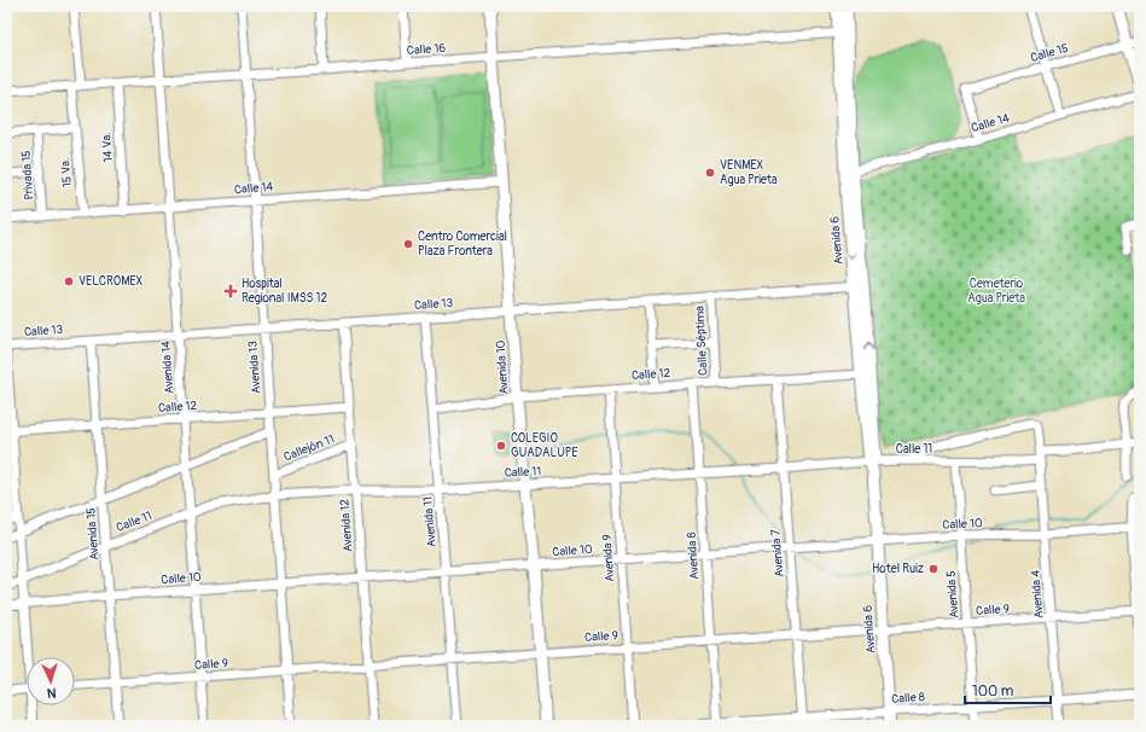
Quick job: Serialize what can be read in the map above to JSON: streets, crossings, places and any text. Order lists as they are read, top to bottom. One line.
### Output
{"streets":{"main road":["Avenida 6","Avenida 10"],"street":["Calle 16","Calle 15","Calle 14","14 Va.","15 Va.","Privada 15","Calle 13","Calle Séptima","Avenida 14","Avenida 13","Calle 12","Callejón 11","Calle 11","Avenida 11","Calle 10","Avenida 12","Avenida 15","Avenida 7","Avenida 8","Avenida 9","Avenida 5","Avenida 4","Calle 9","Calle 8"]},"crossings":[["Calle 16","14 Va."],["Calle 16","15 Va."],["Calle 16","Avenida 6"],["Calle 16","Avenida 14"],["Calle 16","Avenida 13"],["Calle 16","Avenida 10"],["Calle 15","Calle 14"],["Calle 14","14 Va."],["Calle 14","15 Va."],["Calle 14","Privada 15"],["Calle 14","Avenida 6"],["Calle 14","Avenida 14"],["Calle 14","Avenida 13"],["Calle 14","Avenida 10"],["Avenida 6","Calle 13"],["Avenida 6","Calle 12"],["Avenida 6","Calle 11"],["Avenida 6","Calle 10"],["Avenida 6","Calle 9"],["Avenida 6","Calle 8"],["Calle 13","Calle Séptima"],["Calle 13","Avenida 14"],["Calle 13","Avenida 13"],["Calle 13","Avenida 10"],["Calle 13","Avenida 11"],["Calle 13","Avenida 12"],["Calle 13","Avenida 15"],["Calle Séptima","Calle 12"],["Avenida 14","Calle 12"],["Avenida 14","Calle 11"],["Avenida 14","Calle 10"],["Avenida 14","Calle 9"],["Avenida 13","Calle 12"],["Avenida 13","Callejón 11"],["Avenida 13","Calle 11"],["Avenida 13","Calle 10"],["Avenida 13","Calle 9"],["Avenida 10","Calle 12"],["Avenida 10","Calle 11"],["Avenida 10","Calle 10"],["Avenida 10","Calle 9"],["Calle 12","Avenida 11"],["Calle 12","Avenida 12"],["Calle 12","Avenida 15"],["Calle 12","Avenida 7"],["Calle 12","Avenida 8"],["Calle 12","Avenida 9"],["Callejón 11","Avenida 12"],["Calle 11","Avenida 11"],["Calle 11","Avenida 12"],["Calle 11","Avenida 15"],["Calle 11","Avenida 7"],["Calle 11","Avenida 8"],["Calle 11","Avenida 9"],["Calle 11","Avenida 5"],["Calle 11","Avenida 4"],["Avenida 11","Calle 10"],["Avenida 11","Calle 9"],["Calle 10","Avenida 12"],["Calle 10","Avenida 15"],["Calle 10","Avenida 7"],["Calle 10","Avenida 8"],["Calle 10","Avenida 9"],["Calle 10","Avenida 5"],["Calle 10","Avenida 4"],["Avenida 12","Calle 9"],["Avenida 15","Calle 9"],["Avenida 7","Calle 9"],["Avenida 7","Calle 8"],["Avenida 8","Calle 9"],["Avenida 8","Calle 8"],["Avenida 9","Calle 9"],["Avenida 5","Calle 9"],["Avenida 5","Calle 8"],["Avenida 4","Calle 9"],["Avenida 4","Calle 8"]],"parks":["Cemeterio Agua Prieta"],"places":{"other":["VENMEX Agua Prieta","Centro Comercial Plaza Frontera","VELCROMEX","COLEGIO GUADALUPE","Hotel Ruiz"],"health":["Hospital Regional IMSS 12"]},"scale_bar":"100 m","north":"bottom"}
